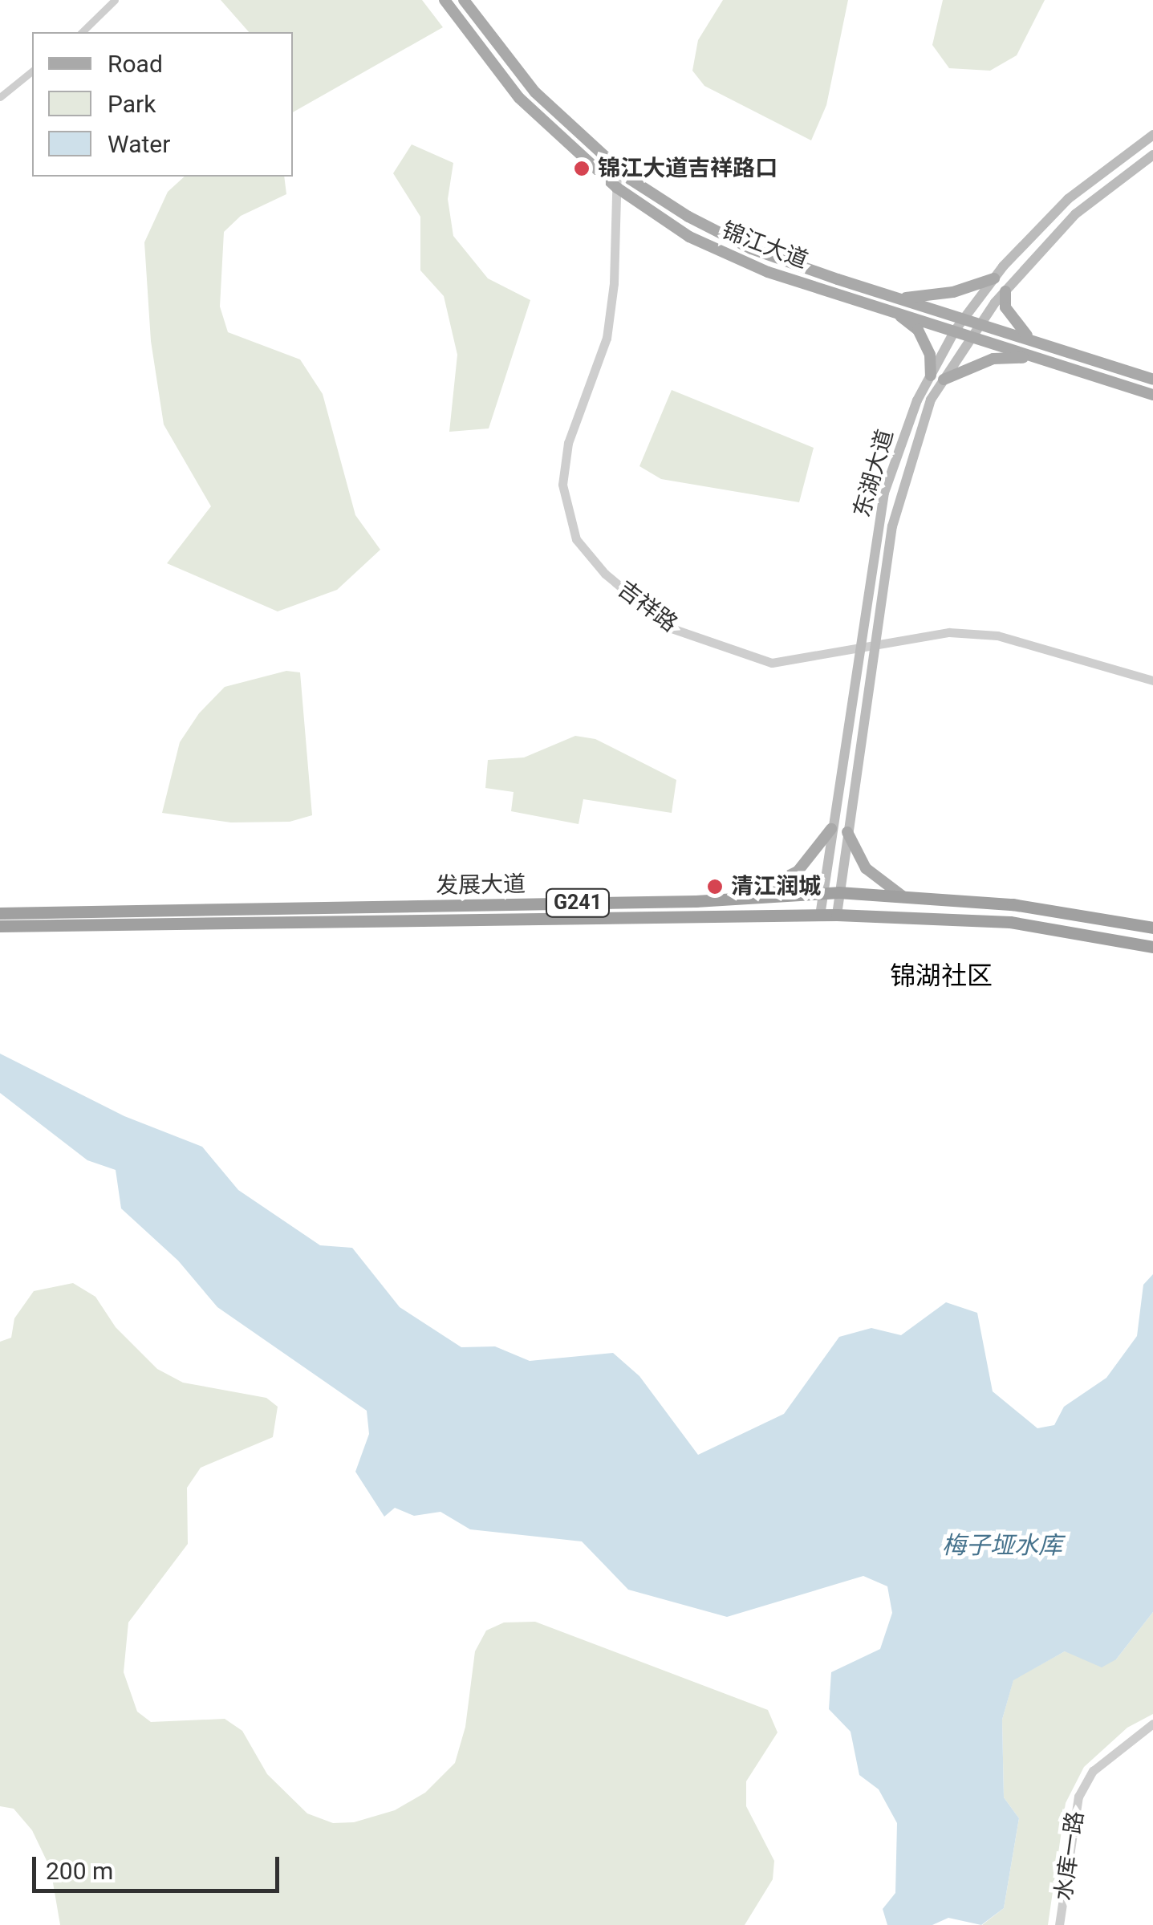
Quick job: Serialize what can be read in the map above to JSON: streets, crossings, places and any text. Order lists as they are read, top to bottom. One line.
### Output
{"streets":{"highway":["发展大道","G241"],"main road":["锦江大道","东湖大道"],"street":["吉祥路","水库一路"]},"crossings":[["锦江大道","东湖大道"],["锦江大道","吉祥路"],["东湖大道","吉祥路"],["东湖大道","发展大道"]],"districts":["锦湖社区"],"water":["梅子垭水库"],"places":["锦江大道吉祥路口","清江润城"],"legend":["Road","Park","Water"],"scale_bar":"200 m"}
